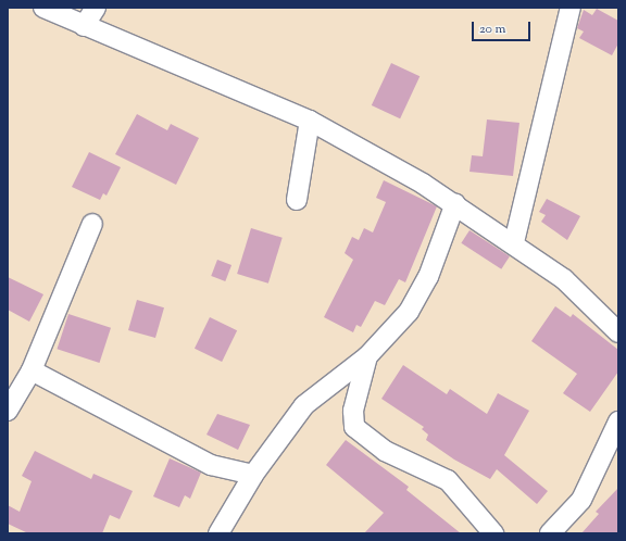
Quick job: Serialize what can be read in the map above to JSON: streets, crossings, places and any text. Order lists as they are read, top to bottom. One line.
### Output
{"scale_bar":"20 m"}
